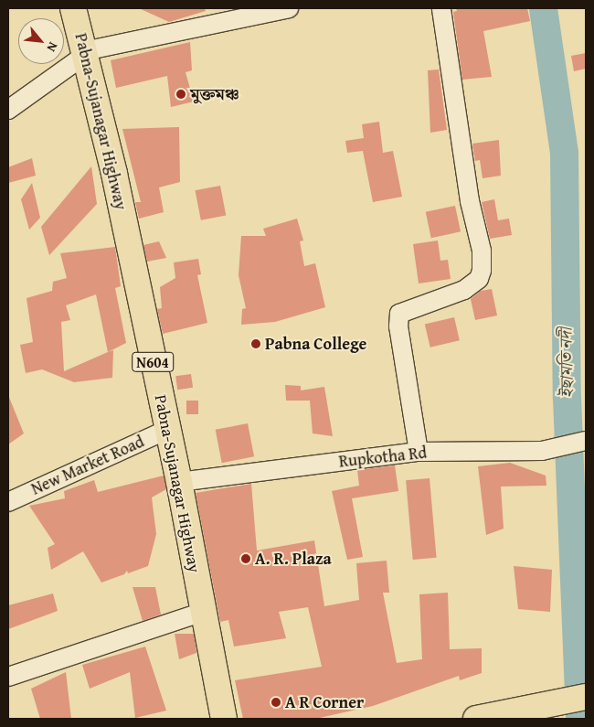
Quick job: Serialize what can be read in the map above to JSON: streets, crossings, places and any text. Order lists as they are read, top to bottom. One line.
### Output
{"streets":{"highway":["Pabna-Sujanagar Highway","N604"],"street":["Rupkotha Rd","New Market Road"]},"crossings":[["Pabna-Sujanagar Highway","Rupkotha Rd"],["Pabna-Sujanagar Highway","New Market Road"]],"water":["ইছামতি নদী"],"places":["মুক্তমঞ্চ","Pabna College","A. R. Plaza","A R Corner"],"north":"bottom right"}
